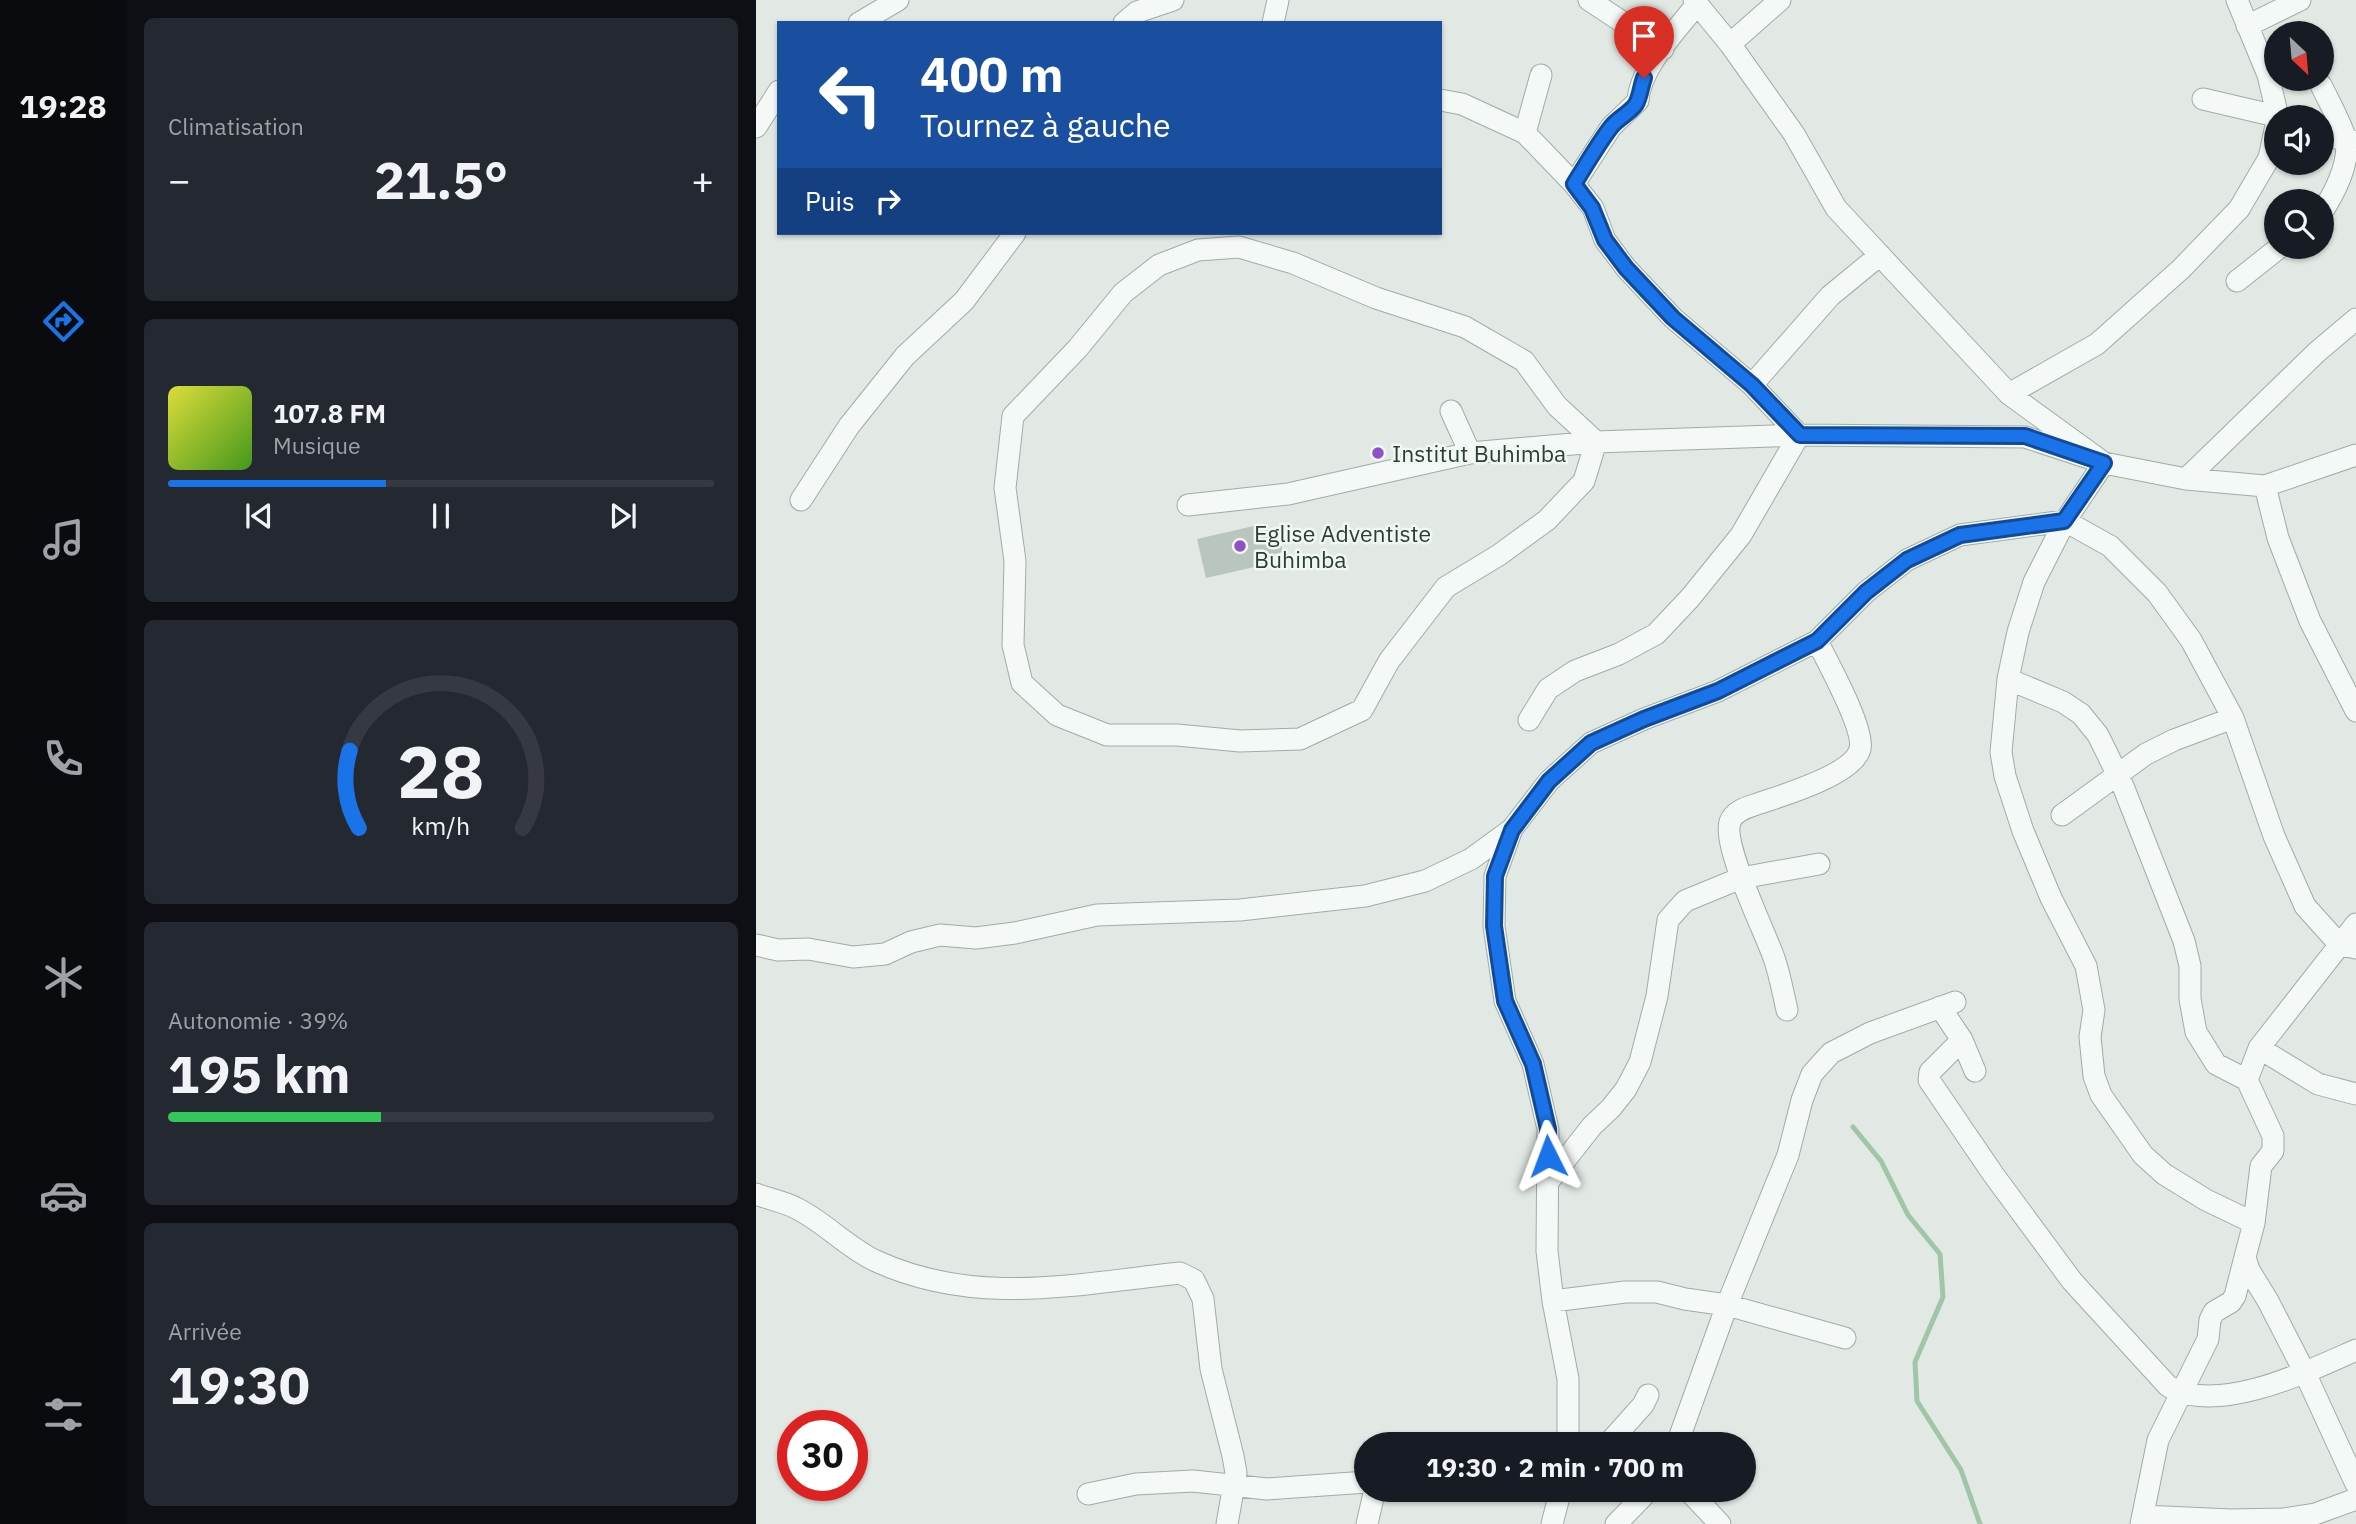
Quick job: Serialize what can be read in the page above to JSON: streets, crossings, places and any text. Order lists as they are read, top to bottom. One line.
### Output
{"places":["Institut Buhimba","Eglise Adventiste Buhimba"],"north":"bottom right","page":{"tabs":"19:28","tile":["Climatisation",["Autonomie · 39%","195 km"],["Arrivée","19:30"]],"turn":["400 m","Tournez à gauche"],"heat":["−","21.5°","+"],"then":"Puis","song":["107.8 FM","Musique"],"limit":"30","trip":"19:30 · 2 min · 700 m","gauge":["28","km/h"]}}
